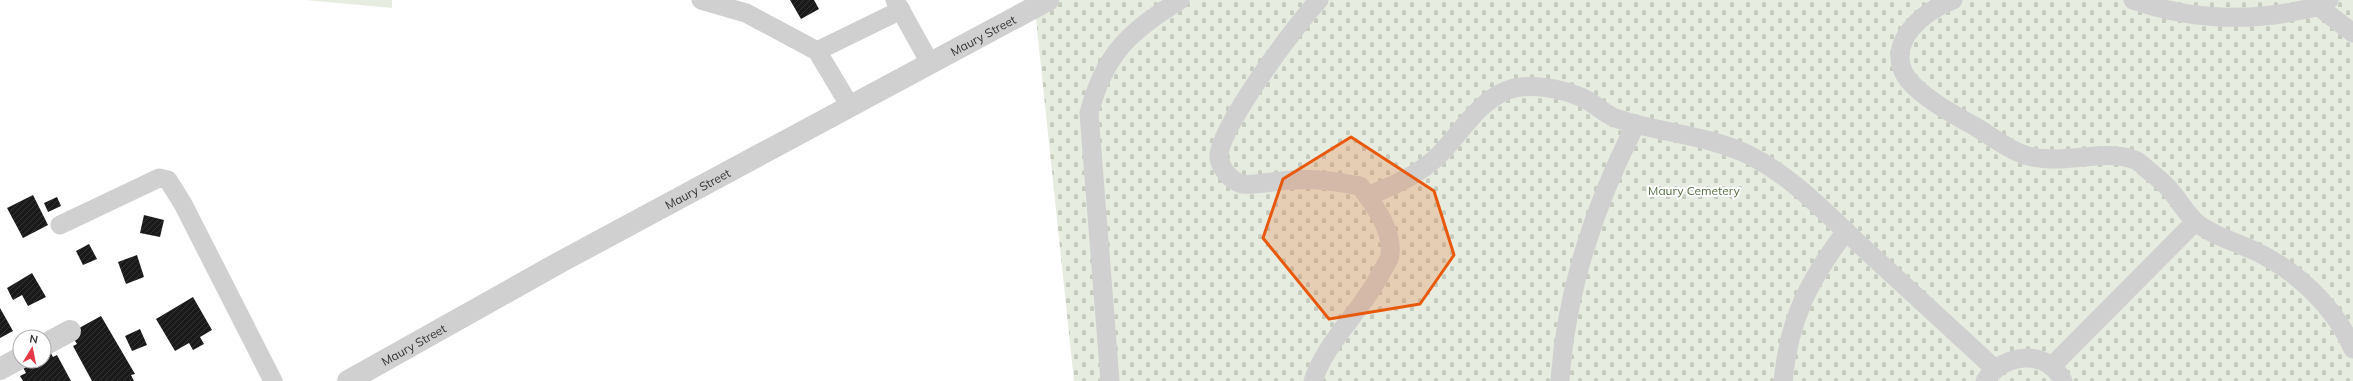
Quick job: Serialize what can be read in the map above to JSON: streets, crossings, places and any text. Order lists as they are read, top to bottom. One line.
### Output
{"streets":{"street":["Maury Street"]},"parks":["Maury Cemetery"],"north":"top"}
